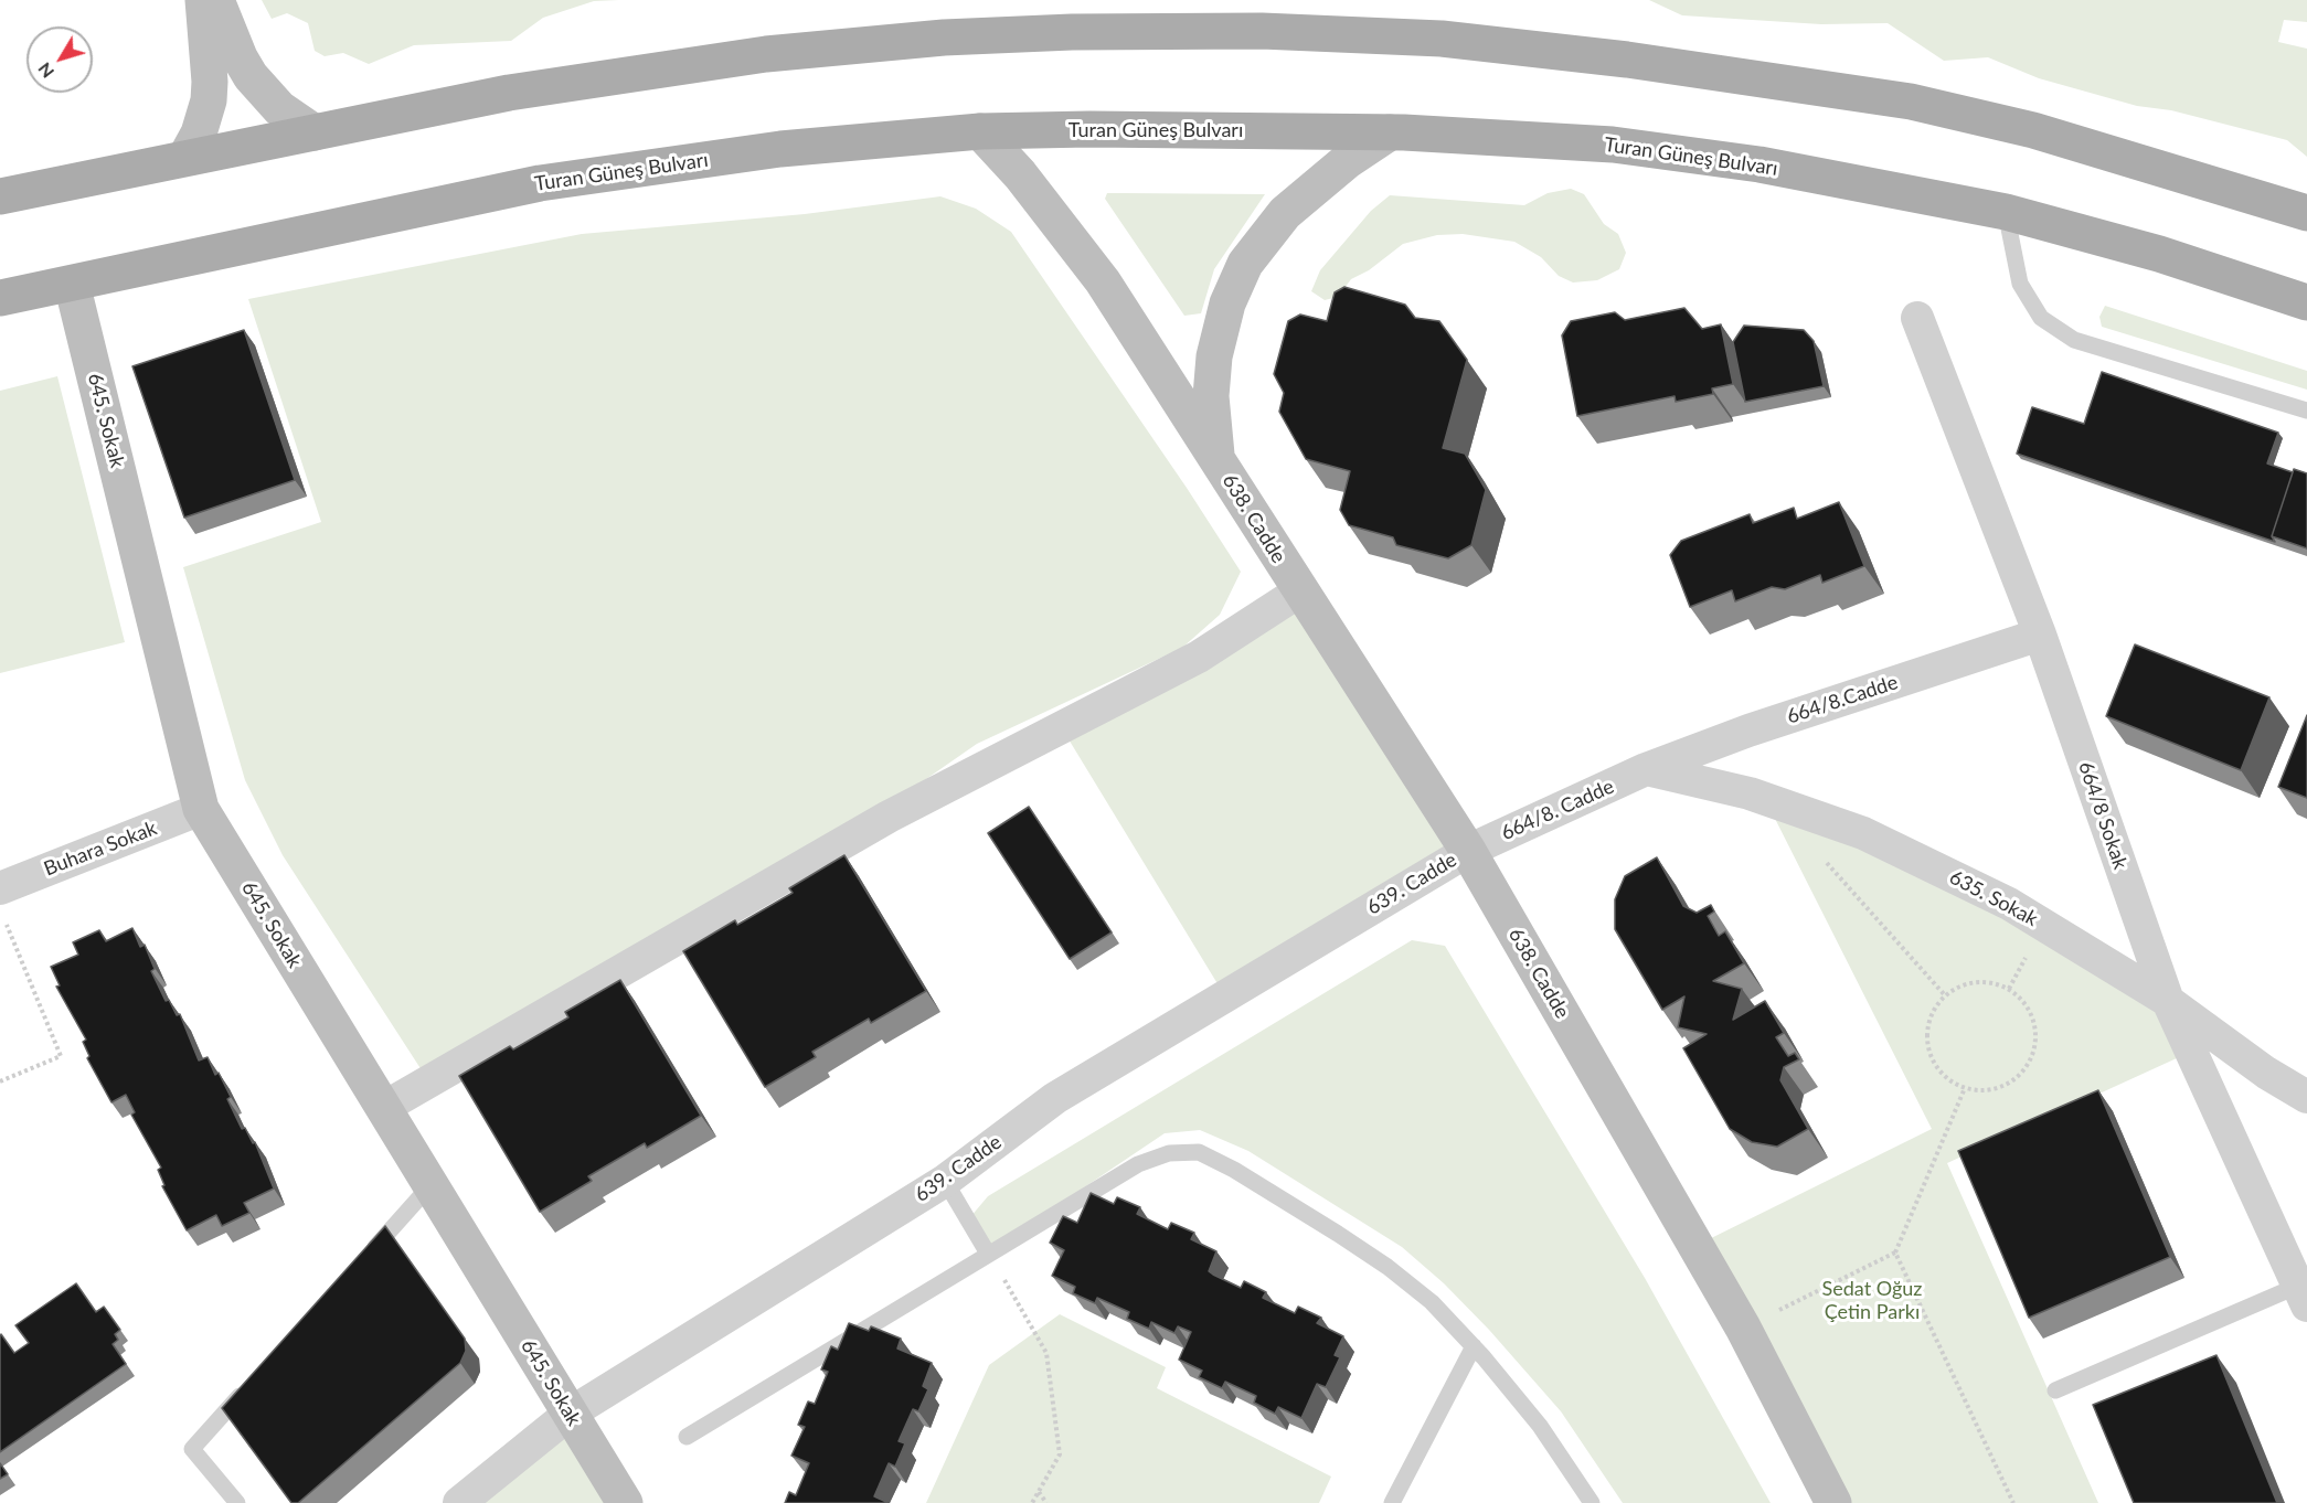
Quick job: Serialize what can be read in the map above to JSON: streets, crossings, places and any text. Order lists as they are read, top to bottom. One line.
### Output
{"streets":{"main road":["Turan Güneş Bulvarı"],"street":["645. Sokak","638. Cadde","664/8.Cadde","664/8. Cadde","664/8 Sokak","Buhara Sokak","639. Cadde","635. Sokak"]},"crossings":[["Turan Güneş Bulvarı","645. Sokak"],["Turan Güneş Bulvarı","638. Cadde"],["645. Sokak","Buhara Sokak"],["645. Sokak","639. Cadde"],["638. Cadde","664/8. Cadde"],["638. Cadde","639. Cadde"],["664/8.Cadde","664/8. Cadde"],["664/8.Cadde","664/8 Sokak"],["664/8.Cadde","635. Sokak"],["664/8. Cadde","639. Cadde"],["664/8. Cadde","635. Sokak"],["664/8 Sokak","635. Sokak"]],"parks":["Sedat Oğuz Çetin Parkı"],"north":"bottom left"}
